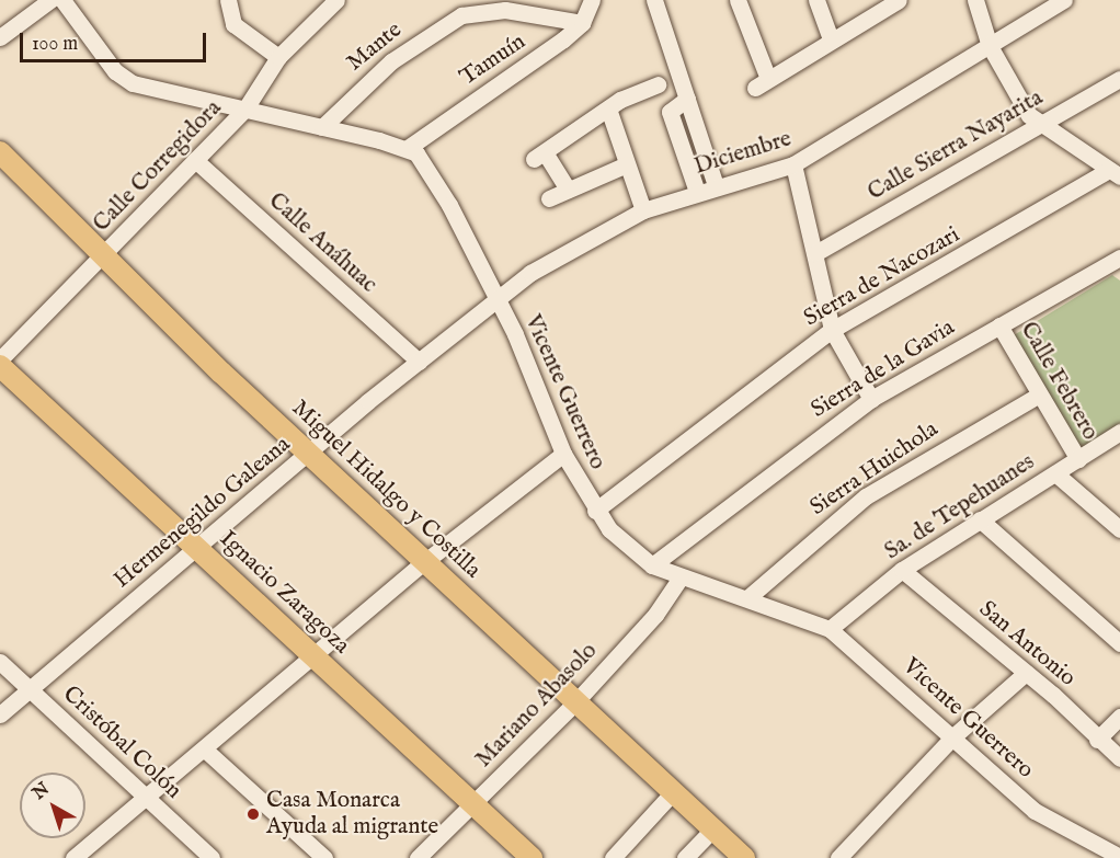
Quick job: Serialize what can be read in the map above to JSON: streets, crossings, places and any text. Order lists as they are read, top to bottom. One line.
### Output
{"streets":{"main road":["Miguel Hidalgo y Costilla","Ignacio Zaragoza"],"street":["Mante","Tamuín","Calle Sierra Nayarita","Diciembre","Calle Corregidora","Calle Anáhuac","Sierra de Nacozari","Sierra de la Gavia","Calle Febrero","Vicente Guerrero","Sierra Huichola","Sa. de Tepehuanes","Hermenegildo Galeana","San Antonio","Mariano Abasolo","Cristóbal Colón"]},"crossings":[["Mante","Tamuín"],["Tamuín","Vicente Guerrero"],["Diciembre","Vicente Guerrero"],["Diciembre","Hermenegildo Galeana"],["Calle Corregidora","Calle Anáhuac"],["Calle Corregidora","Miguel Hidalgo y Costilla"],["Calle Anáhuac","Hermenegildo Galeana"],["Sierra de Nacozari","Vicente Guerrero"],["Sierra de la Gavia","Calle Febrero"],["Sierra de la Gavia","Vicente Guerrero"],["Calle Febrero","Sierra Huichola"],["Calle Febrero","Sa. de Tepehuanes"],["Vicente Guerrero","Sierra Huichola"],["Vicente Guerrero","Sa. de Tepehuanes"],["Vicente Guerrero","Hermenegildo Galeana"],["Vicente Guerrero","Mariano Abasolo"],["Miguel Hidalgo y Costilla","Hermenegildo Galeana"],["Miguel Hidalgo y Costilla","Mariano Abasolo"],["Sa. de Tepehuanes","San Antonio"],["Hermenegildo Galeana","Ignacio Zaragoza"],["Hermenegildo Galeana","Cristóbal Colón"],["Ignacio Zaragoza","Mariano Abasolo"]],"places":["Casa Monarca Ayuda al migrante"],"scale_bar":"100 m","north":"top left"}
